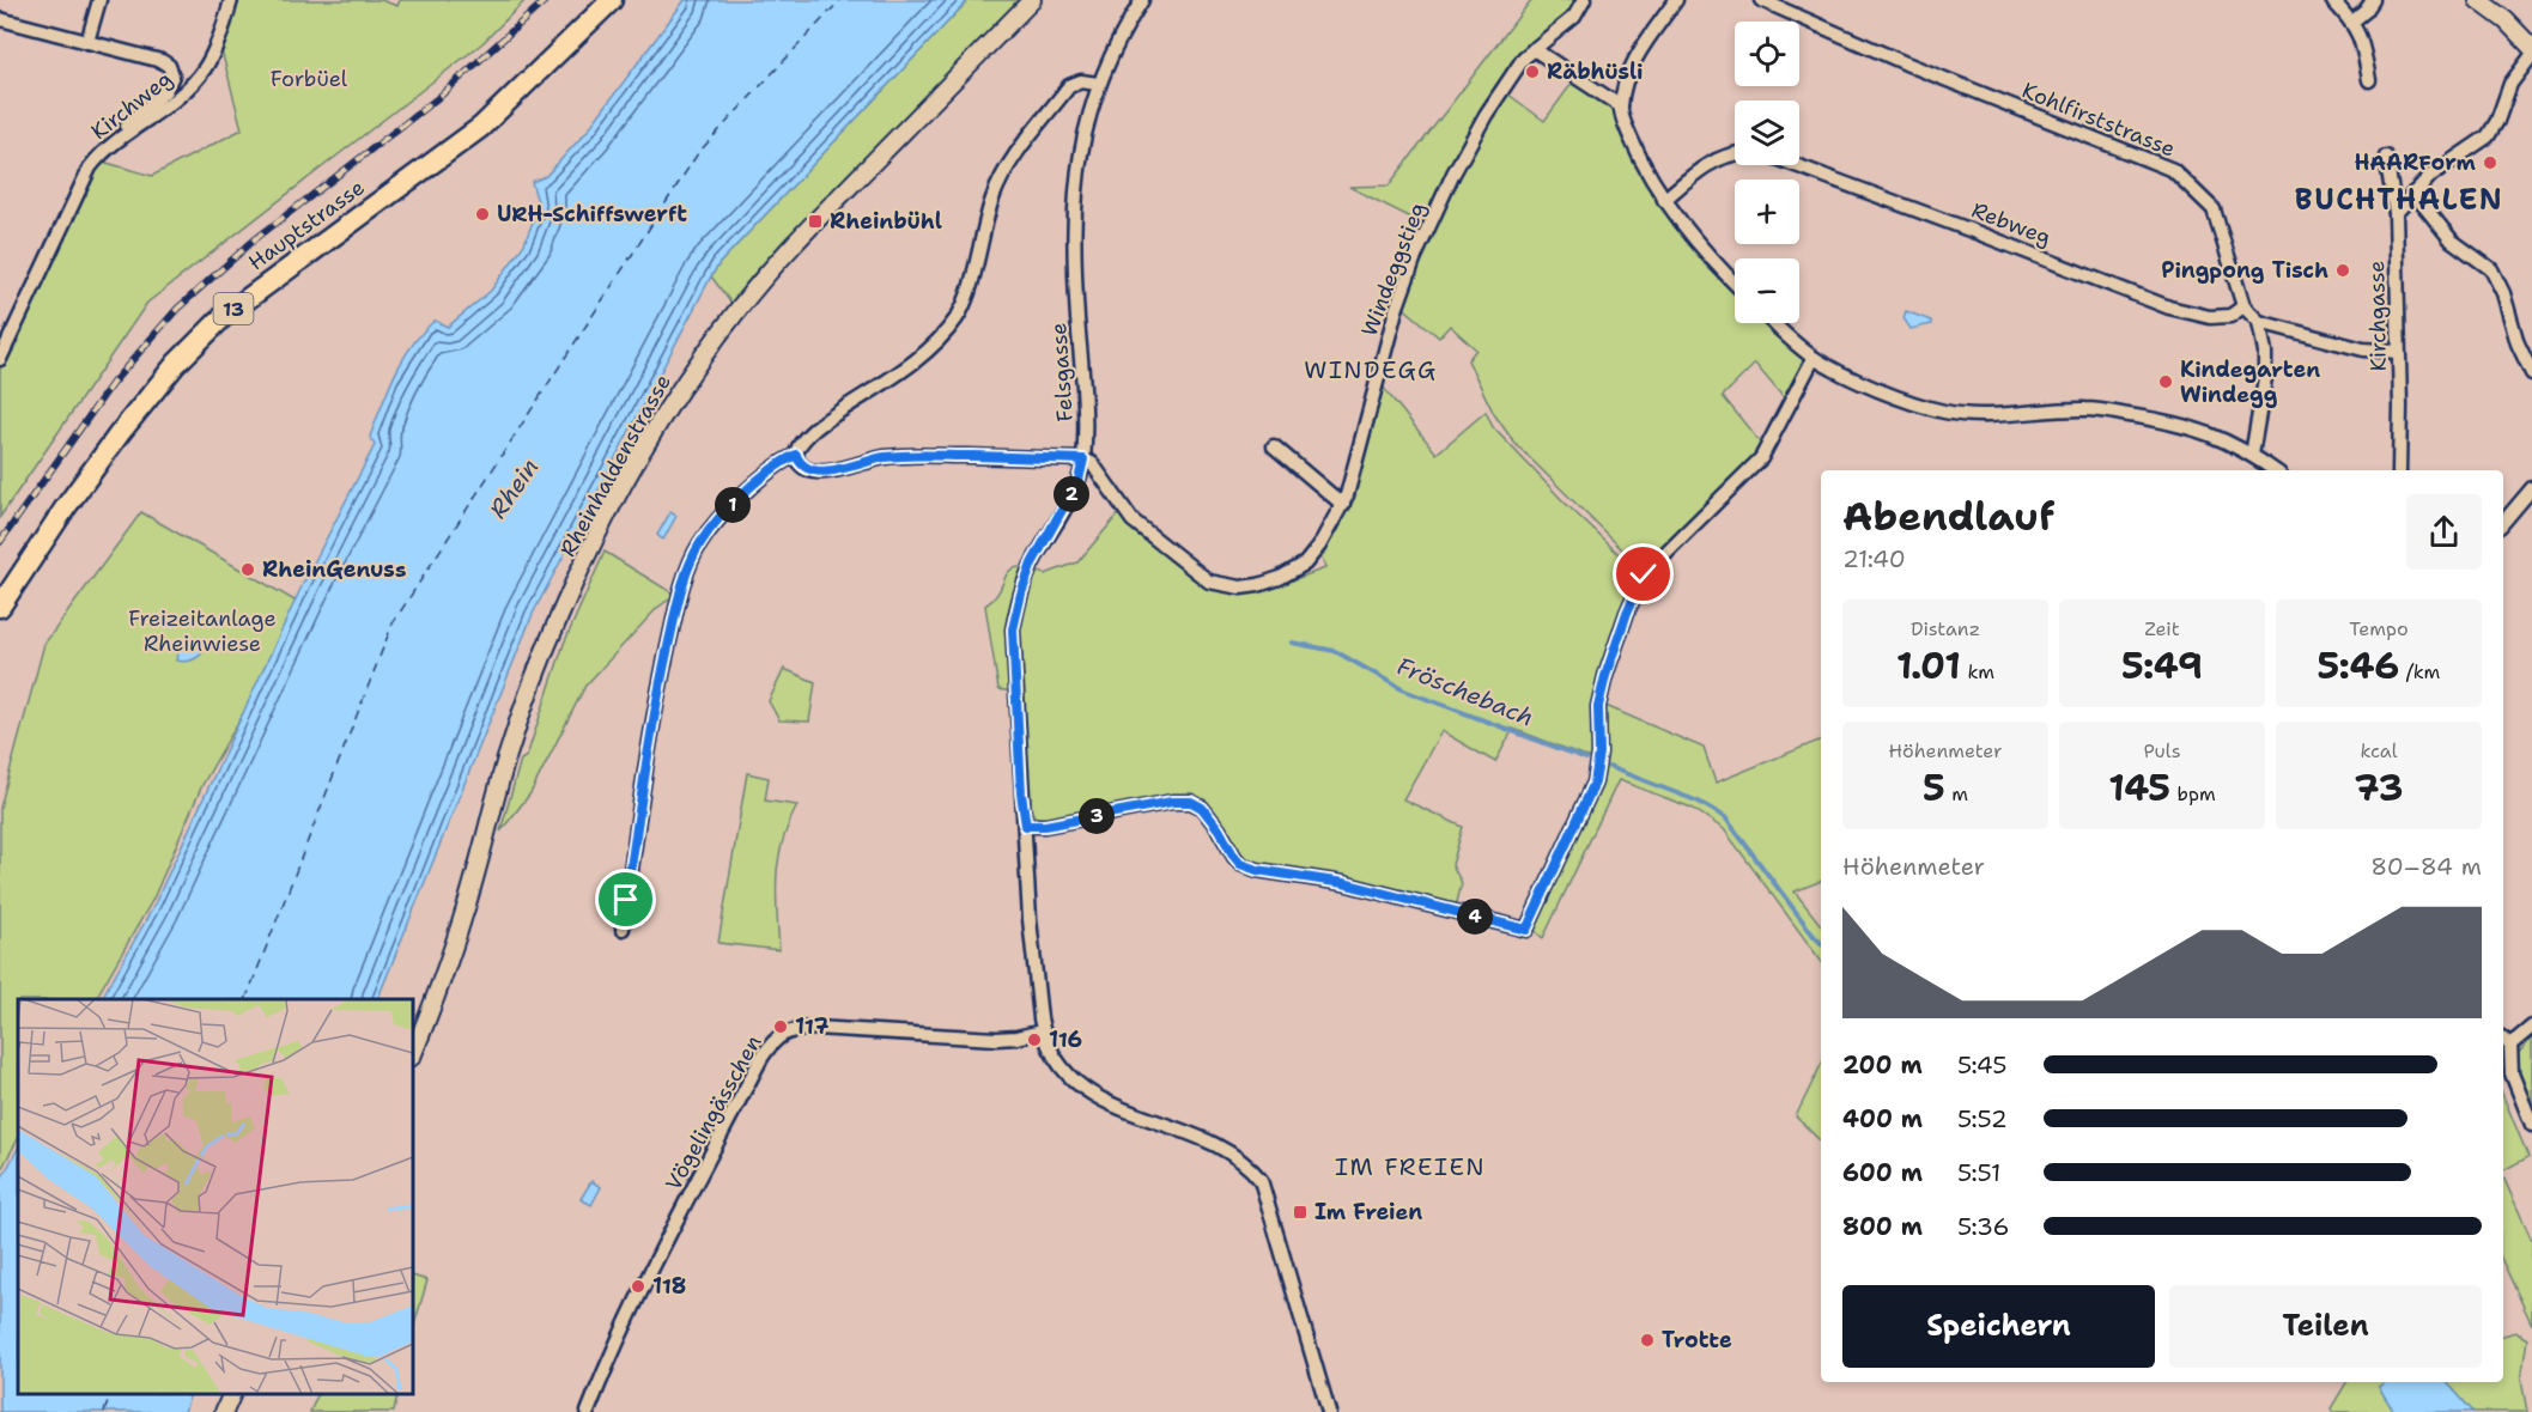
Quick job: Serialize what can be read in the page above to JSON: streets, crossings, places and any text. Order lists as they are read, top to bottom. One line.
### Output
{"streets":{"main road":["Hauptstrasse","13","Rheinhaldenstrasse"],"street":["Kirchweg","Kohlfirststrasse","Rebweg","Windeggstieg","Kirchgasse","Felsgasse","Vögelingässchen"]},"crossings":[["Kohlfirststrasse","Rebweg"],["Windeggstieg","Felsgasse"],["Felsgasse","Vögelingässchen"]],"districts":["BUCHTHALEN","WINDEGG","IM FREIEN"],"water":["Rhein","Fröschebach"],"parks":["Forbüel","Freizeitanlage Rheinwiese"],"places":{"other":["Räbhüsli","HAARForm","URH-Schiffswerft","Pingpong Tisch","Kindegarten Windegg","RheinGenuss","117","116","118","Trotte"],"transit":["Rheinbühl","Im Freien"]},"page":{"map_buttons":["+","−"],"heading":["Abendlauf","21:40"],"pins":["2","1","3","4"],"stats":[["Distanz","1.01 km"],["Zeit","5:49"],["Tempo","5:46 /km"],["Höhenmeter","5 m"],["Puls","145 bpm"],["kcal","73"]],"chart":["Höhenmeter","80–84 m"],"list":[{"name":"200 m","note":"5:45"},{"name":"400 m","note":"5:52"},{"name":"600 m","note":"5:51"},{"name":"800 m","note":"5:36"}],"buttons":["Speichern","Teilen"]}}
